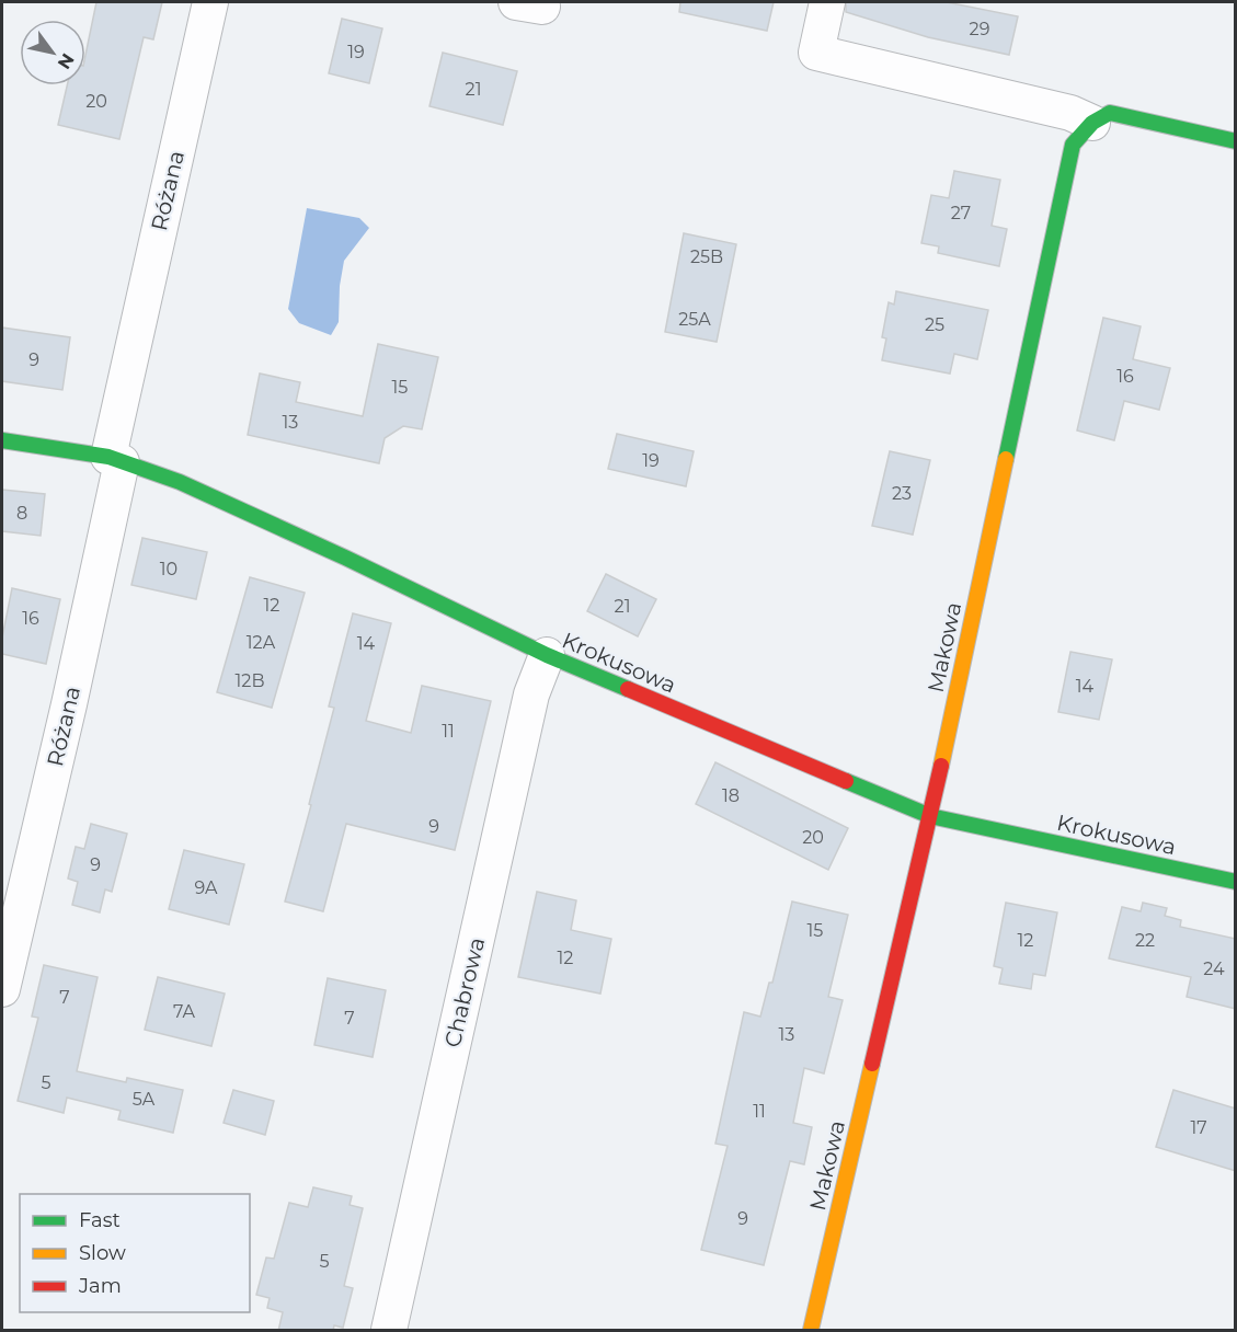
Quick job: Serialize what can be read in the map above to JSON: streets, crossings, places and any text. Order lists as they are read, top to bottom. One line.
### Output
{"streets":{"street":["Różana","Makowa","Krokusowa","Chabrowa"]},"crossings":[["Różana","Krokusowa"],["Makowa","Krokusowa"],["Krokusowa","Chabrowa"]],"house_numbers":["29","19","21","20","27","25B","25A","25","9","16","15","13","19","23","8","10","12","21","16","12A","14","12B","14","11","18","9","20","9","9A","15","12","22","12","24","7","7A","7","13","5","5A","11","17","9","5"],"legend":["Fast","Slow","Jam"],"north":"bottom right"}
